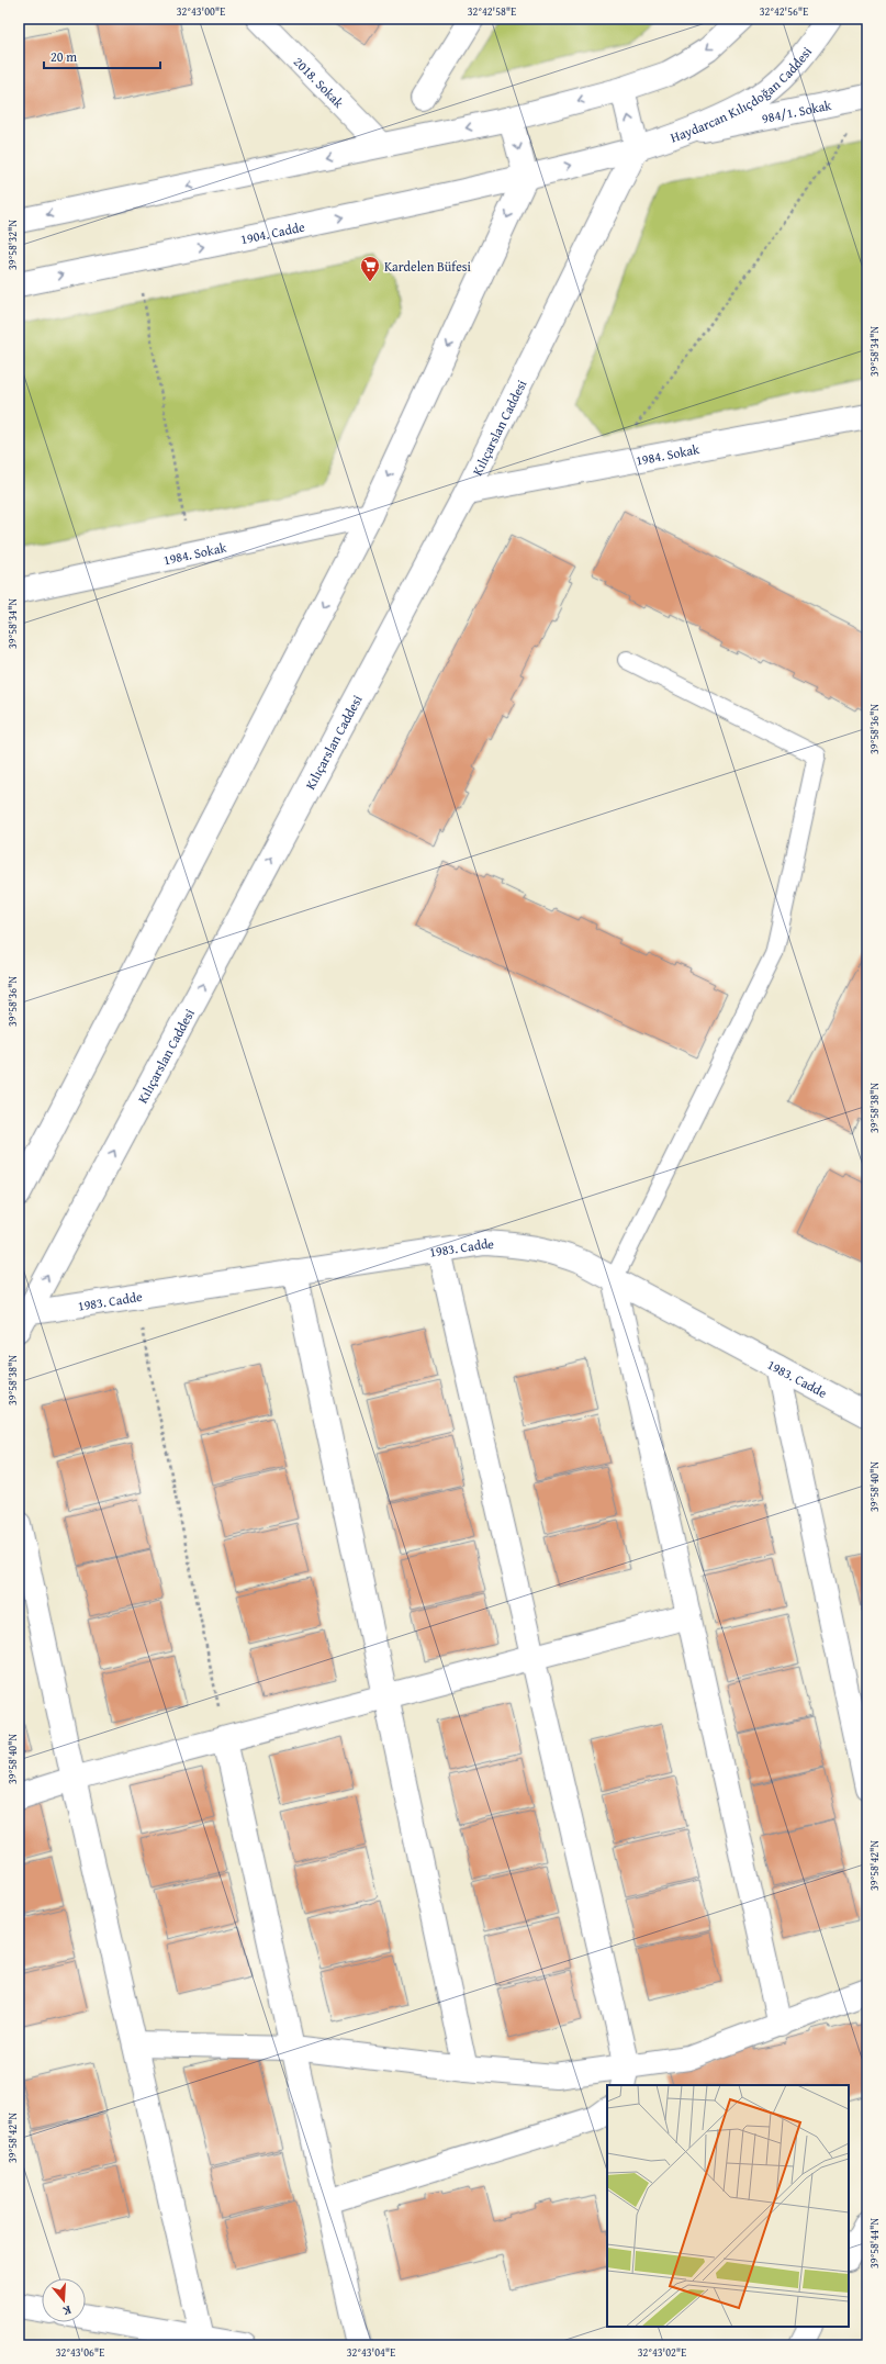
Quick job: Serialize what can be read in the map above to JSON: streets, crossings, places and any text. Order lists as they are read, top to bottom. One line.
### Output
{"streets":{"street":["2018. Sokak","Haydarcan Kılıçdoğan Caddesi","984/1. Sokak","1904. Cadde","Kılıçarslan Caddesi","1984. Sokak","1983. Cadde"]},"crossings":[["Haydarcan Kılıçdoğan Caddesi","984/1. Sokak"],["Haydarcan Kılıçdoğan Caddesi","1904. Cadde"],["Haydarcan Kılıçdoğan Caddesi","Kılıçarslan Caddesi"],["Kılıçarslan Caddesi","1984. Sokak"],["Kılıçarslan Caddesi","1983. Cadde"]],"places":{"supermarket":["Kardelen Büfesi"]},"scale_bar":"20 m","north":"bottom","coordinates":["32°43'00\"E","32°42'58\"E","32°42'56\"E","39°58'32\"N","39°58'34\"N","39°58'36\"N","39°58'38\"N","39°58'40\"N","39°58'42\"N","39°58'44\"N","32°43'06\"E","32°43'04\"E","32°43'02\"E"]}
